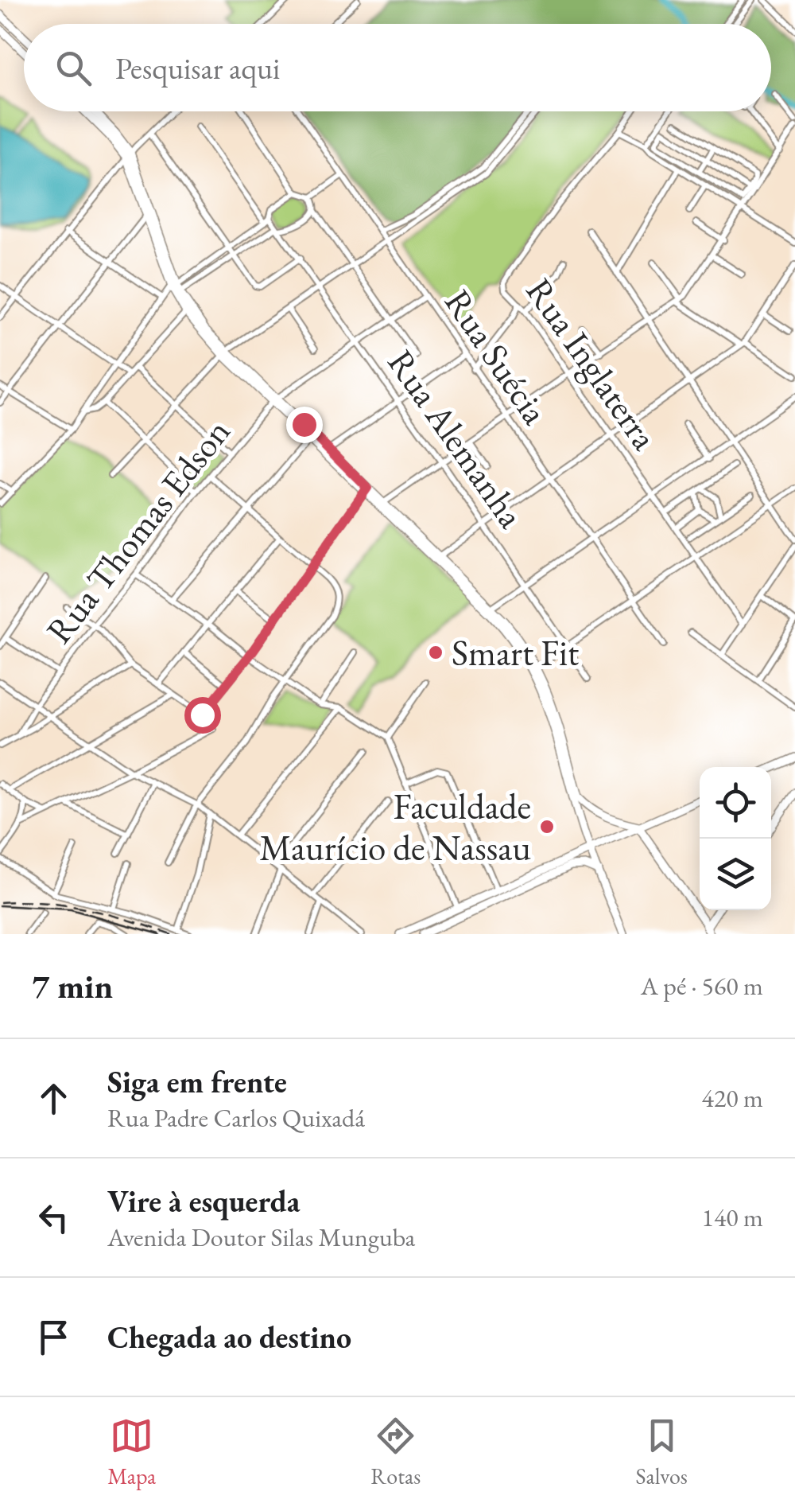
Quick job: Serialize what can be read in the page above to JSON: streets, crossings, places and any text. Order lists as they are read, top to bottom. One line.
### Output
{"streets":{"street":["Rua Suécia","Rua Inglaterra","Rua Alemanha","Rua Thomas Edson"]},"crossings":[["Rua Suécia","Rua Thomas Edson"],["Rua Alemanha","Rua Thomas Edson"]],"places":["Smart Fit","Faculdade Maurício de Nassau"],"page":{"search":"Pesquisar aqui","heading":["7 min","A pé · 560 m"],"list":[["Siga em frente","Rua Padre Carlos Quixadá","420 m"],["Vire à esquerda","Avenida Doutor Silas Munguba","140 m"],"Chegada ao destino"],"nav":["Mapa","Rotas","Salvos"]}}
